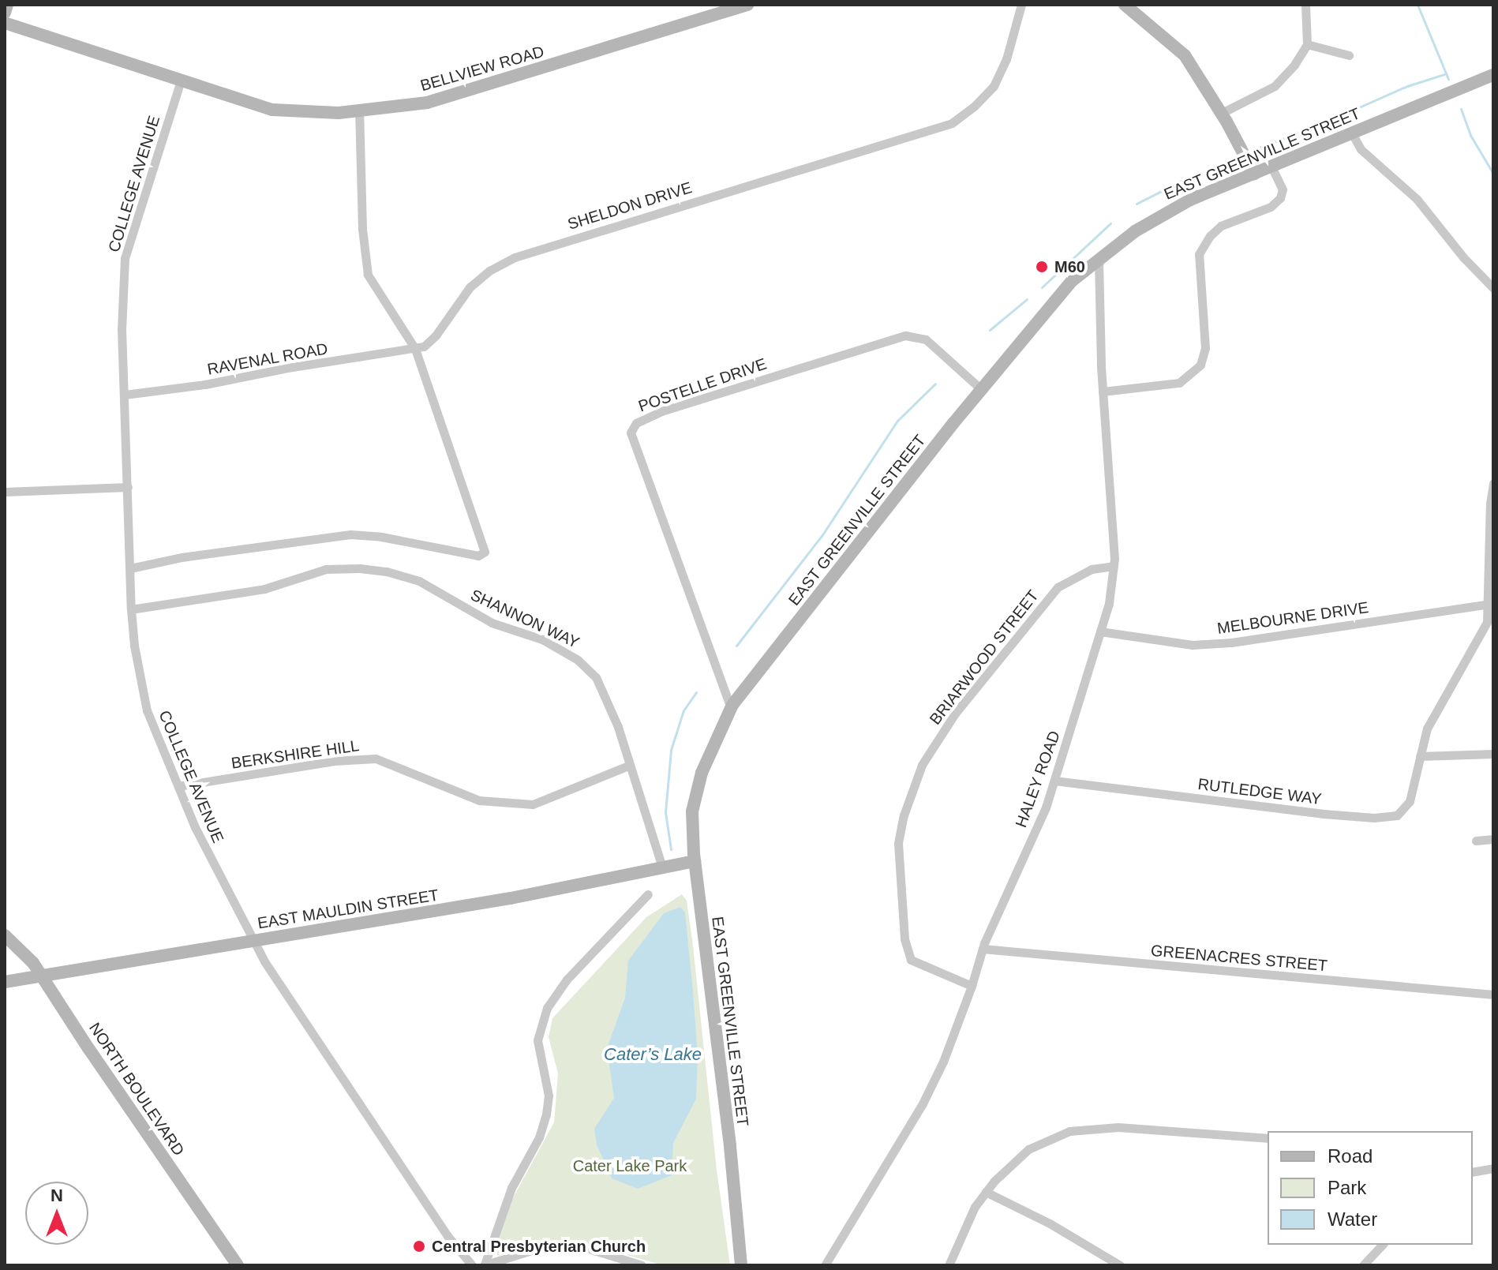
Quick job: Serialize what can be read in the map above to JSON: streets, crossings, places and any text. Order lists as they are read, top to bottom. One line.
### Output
{"streets":{"street":["BELLVIEW ROAD","EAST GREENVILLE STREET","COLLEGE AVENUE","SHELDON DRIVE","RAVENAL ROAD","POSTELLE DRIVE","MELBOURNE DRIVE","SHANNON WAY","BRIARWOOD STREET","BERKSHIRE HILL","HALEY ROAD","RUTLEDGE WAY","EAST MAULDIN STREET","GREENACRES STREET","NORTH BOULEVARD"]},"crossings":[["BELLVIEW ROAD","COLLEGE AVENUE"],["EAST GREENVILLE STREET","POSTELLE DRIVE"],["EAST GREENVILLE STREET","HALEY ROAD"],["EAST GREENVILLE STREET","EAST MAULDIN STREET"],["COLLEGE AVENUE","RAVENAL ROAD"],["COLLEGE AVENUE","SHANNON WAY"],["COLLEGE AVENUE","BERKSHIRE HILL"],["COLLEGE AVENUE","EAST MAULDIN STREET"],["SHELDON DRIVE","RAVENAL ROAD"],["MELBOURNE DRIVE","HALEY ROAD"],["MELBOURNE DRIVE","RUTLEDGE WAY"],["SHANNON WAY","BERKSHIRE HILL"],["SHANNON WAY","EAST MAULDIN STREET"],["BRIARWOOD STREET","HALEY ROAD"],["HALEY ROAD","RUTLEDGE WAY"],["HALEY ROAD","GREENACRES STREET"],["EAST MAULDIN STREET","NORTH BOULEVARD"]],"water":["Cater’s Lake"],"parks":["Cater Lake Park"],"places":["M60","Central Presbyterian Church"],"legend":["Road","Park","Water"],"north":"top"}
